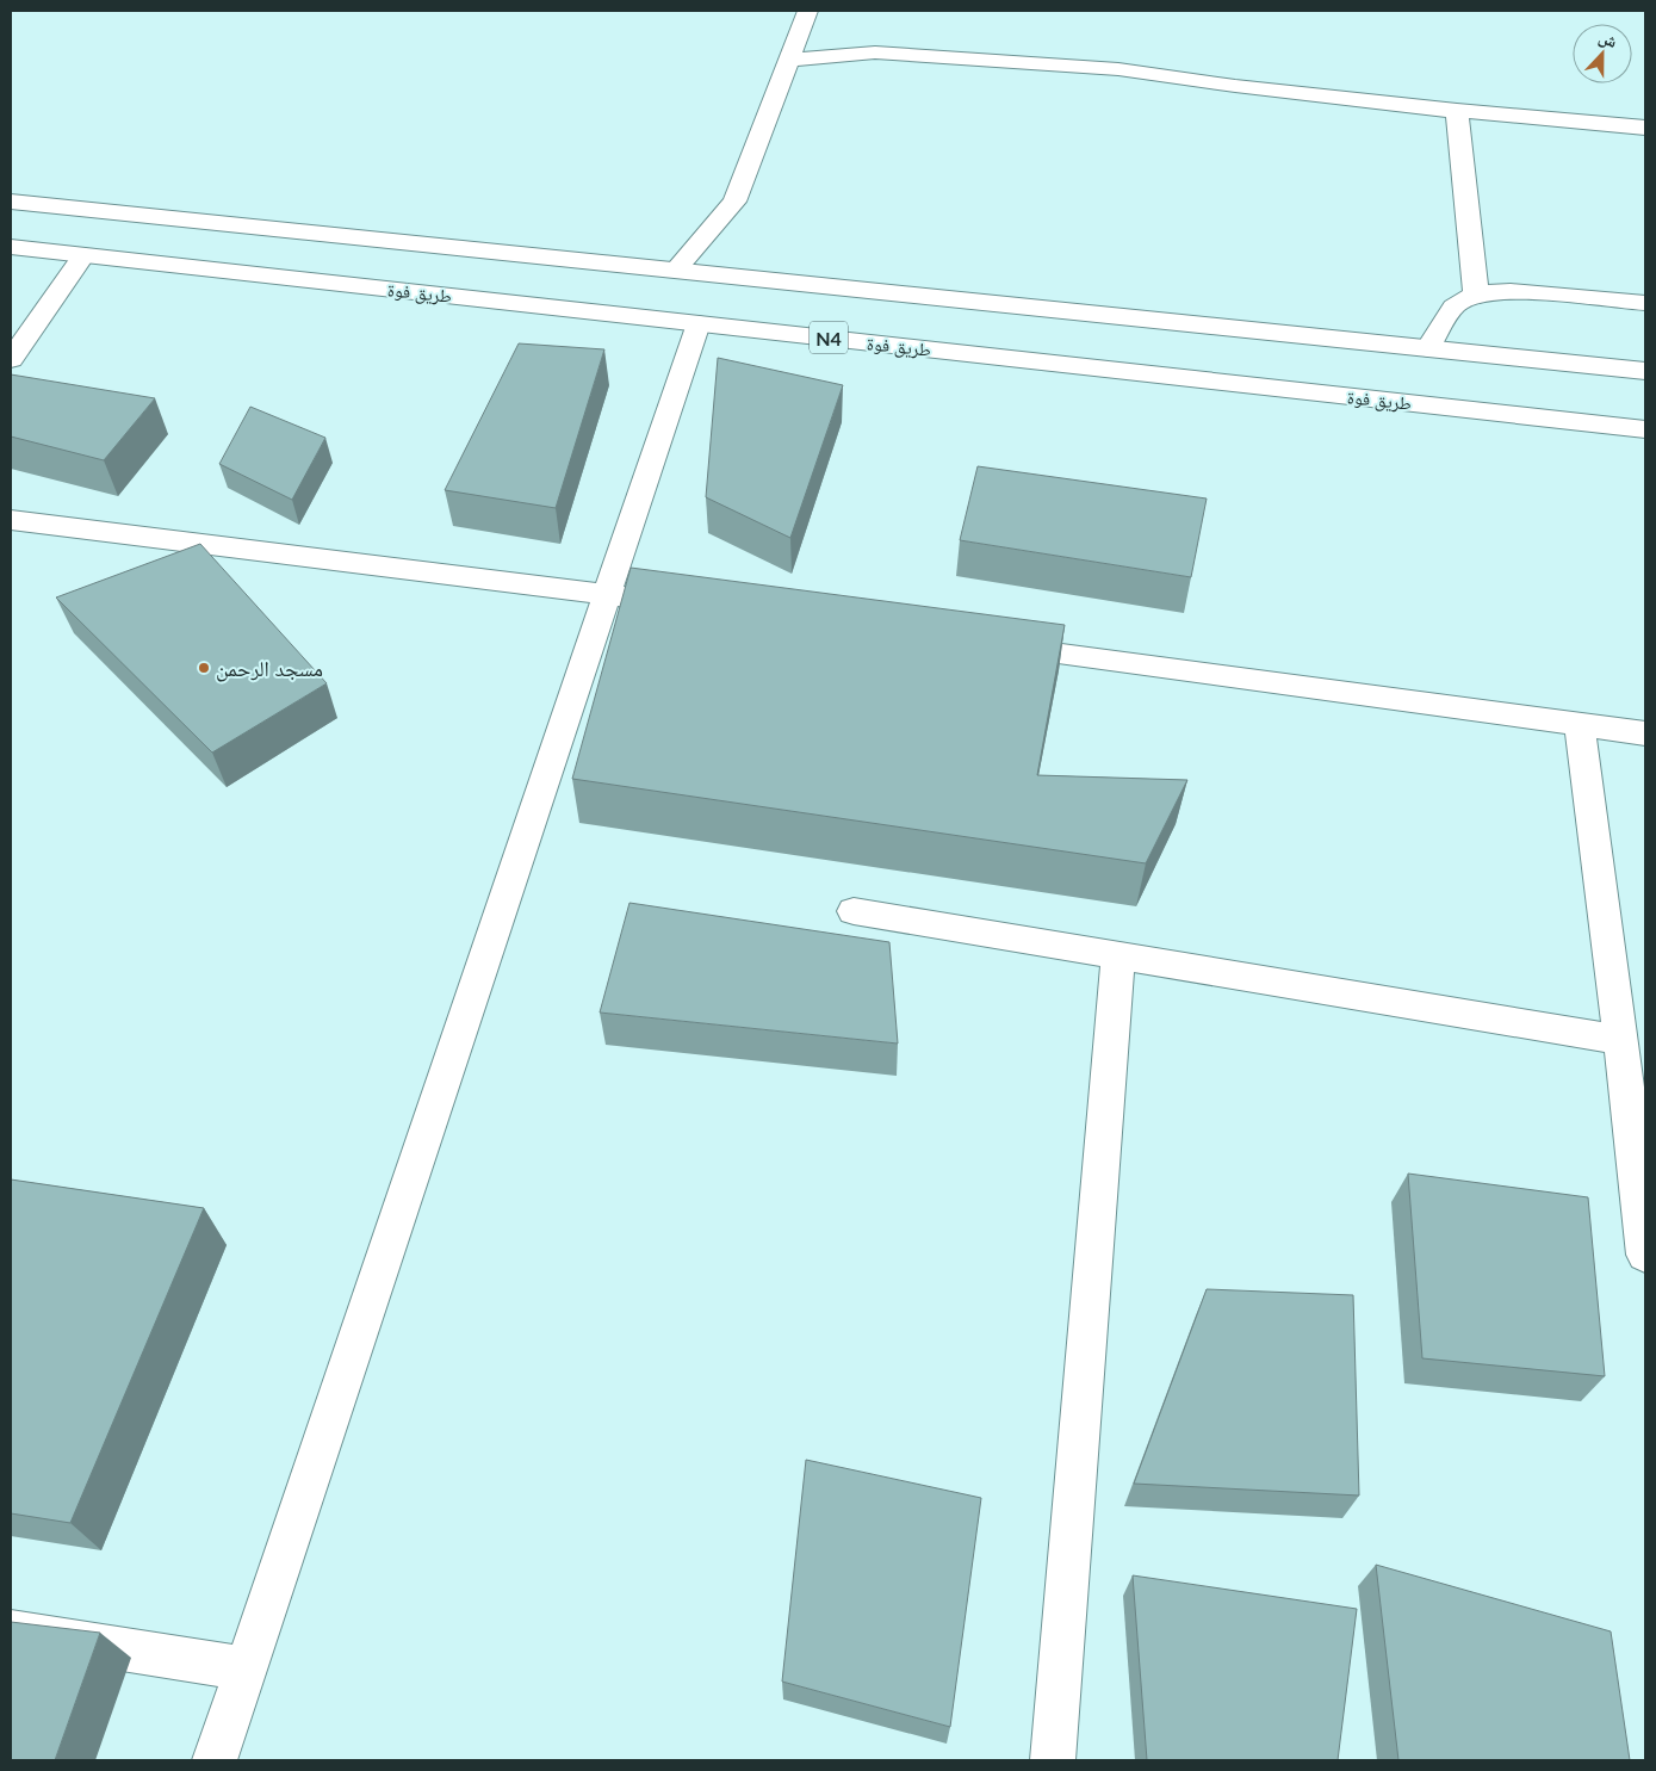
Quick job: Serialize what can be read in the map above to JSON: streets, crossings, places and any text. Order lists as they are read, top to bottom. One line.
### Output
{"streets":{"main road":["طريق فوة","N4"]},"places":["مسجد الرحمن"],"north":"top"}
